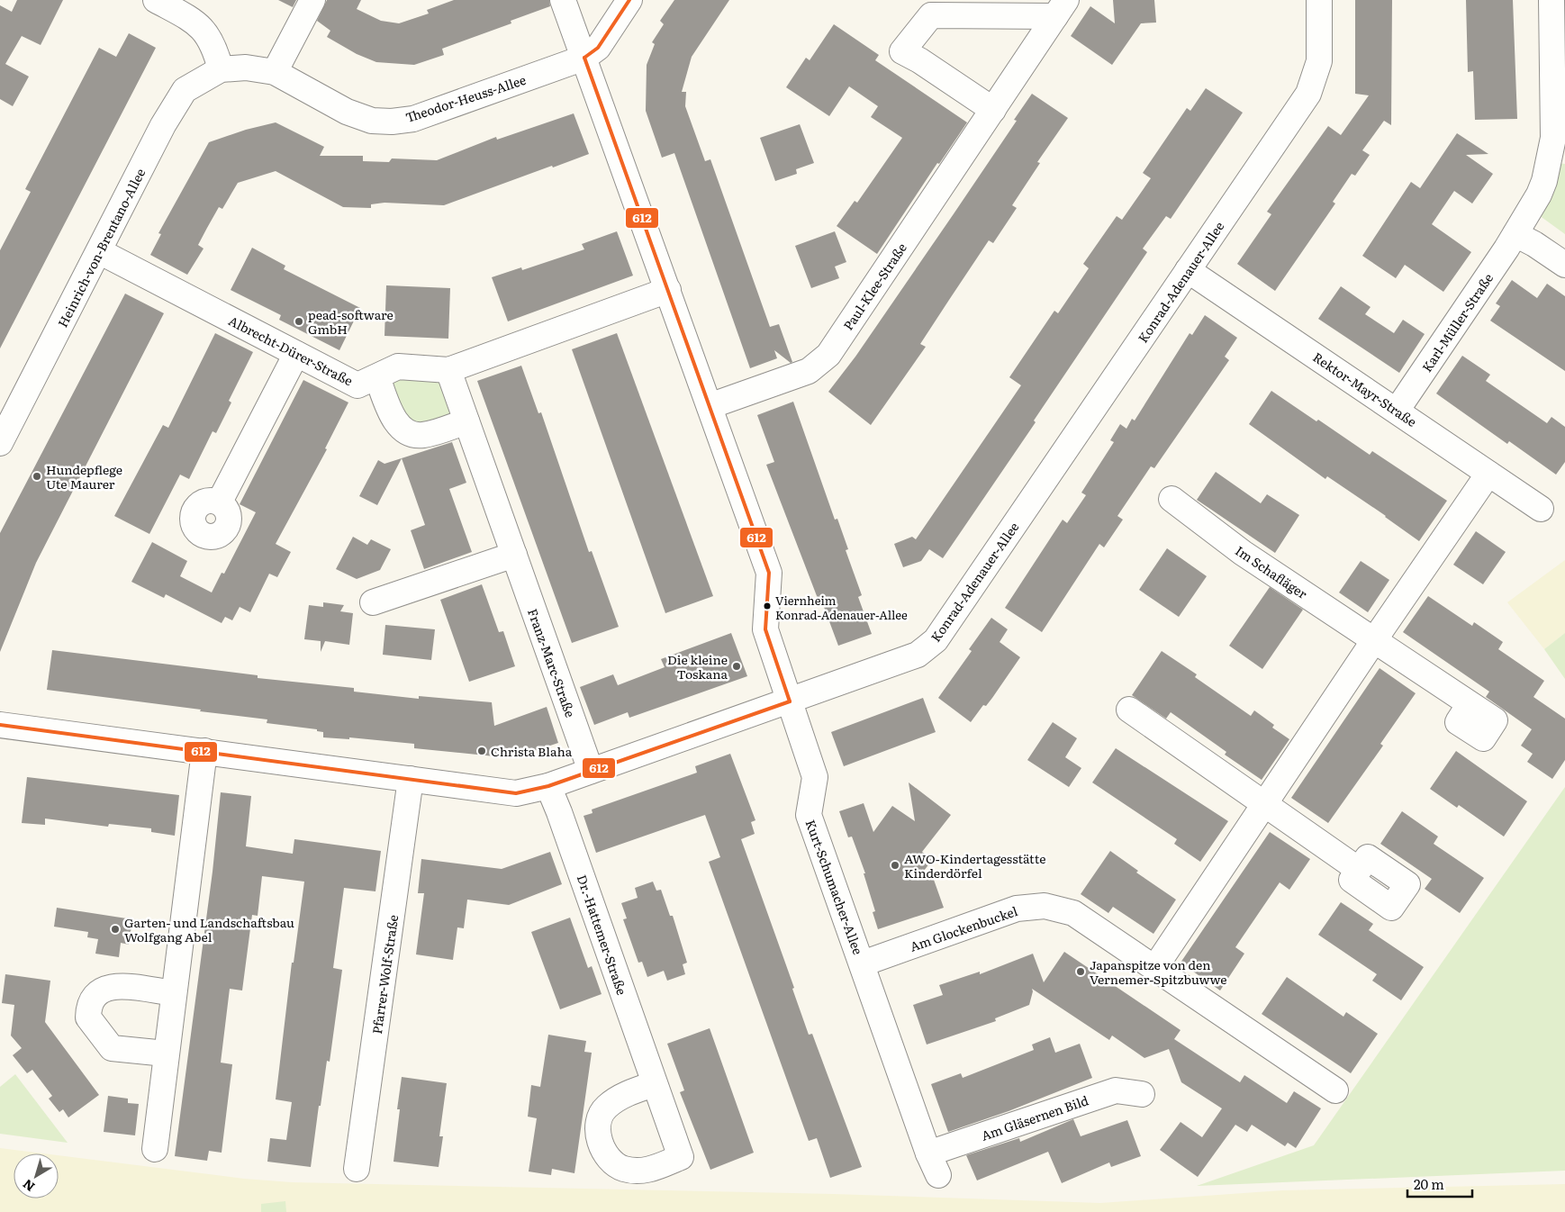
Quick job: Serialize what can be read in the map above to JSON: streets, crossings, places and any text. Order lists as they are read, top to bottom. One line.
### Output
{"streets":{"street":["Theodor-Heuss-Allee","Heinrich-von-Brentano-Allee","Konrad-Adenauer-Allee","Paul-Klee-Straße","Karl-Müller-Straße","Albrecht-Dürer-Straße","Rektor-Mayr-Straße","Im Schafläger","Franz-Marc-Straße","Kurt-Schumacher-Allee","Am Glockenbuckel","Dr.-Hattemer-Straße","Pfarrer-Wolf-Straße","Am Gläsernen Bild"]},"crossings":[["Theodor-Heuss-Allee","Heinrich-von-Brentano-Allee"],["Theodor-Heuss-Allee","Kurt-Schumacher-Allee"],["Heinrich-von-Brentano-Allee","Albrecht-Dürer-Straße"],["Konrad-Adenauer-Allee","Rektor-Mayr-Straße"],["Konrad-Adenauer-Allee","Franz-Marc-Straße"],["Konrad-Adenauer-Allee","Kurt-Schumacher-Allee"],["Konrad-Adenauer-Allee","Dr.-Hattemer-Straße"],["Konrad-Adenauer-Allee","Pfarrer-Wolf-Straße"],["Paul-Klee-Straße","Kurt-Schumacher-Allee"],["Karl-Müller-Straße","Rektor-Mayr-Straße"],["Albrecht-Dürer-Straße","Franz-Marc-Straße"],["Albrecht-Dürer-Straße","Kurt-Schumacher-Allee"],["Kurt-Schumacher-Allee","Am Glockenbuckel"],["Kurt-Schumacher-Allee","Am Gläsernen Bild"]],"places":["pead-software GmbH","Hundepflege Ute Maurer","Viernheim Konrad-Adenauer-Allee","Die kleine Toskana","Christa Blaha","AWO-Kindertagesstätte Kinderdörfel","Garten- und Landschaftsbau Wolfgang Abel","Japanspitze von den Vernemer-Spitzbuwwe"],"lines":["transit line 612"],"scale_bar":"20 m","north":"bottom left"}
